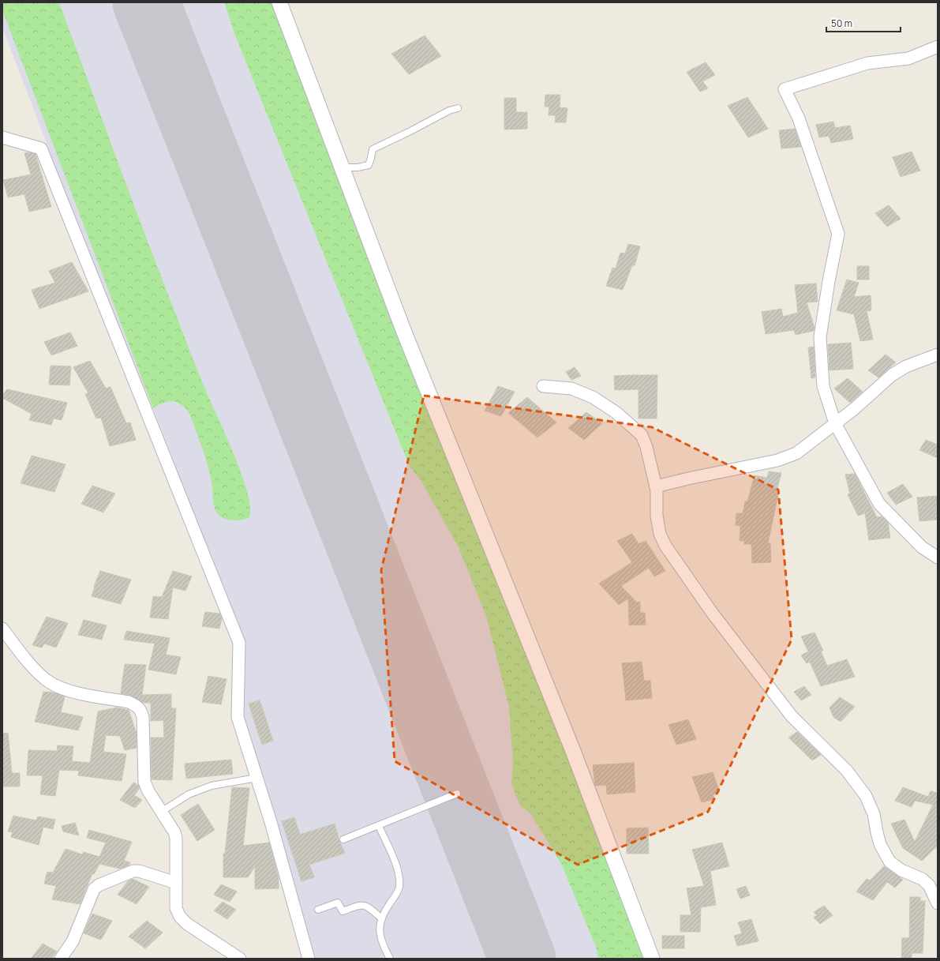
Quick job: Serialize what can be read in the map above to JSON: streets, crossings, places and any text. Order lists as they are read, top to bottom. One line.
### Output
{"scale_bar":"50 m"}
